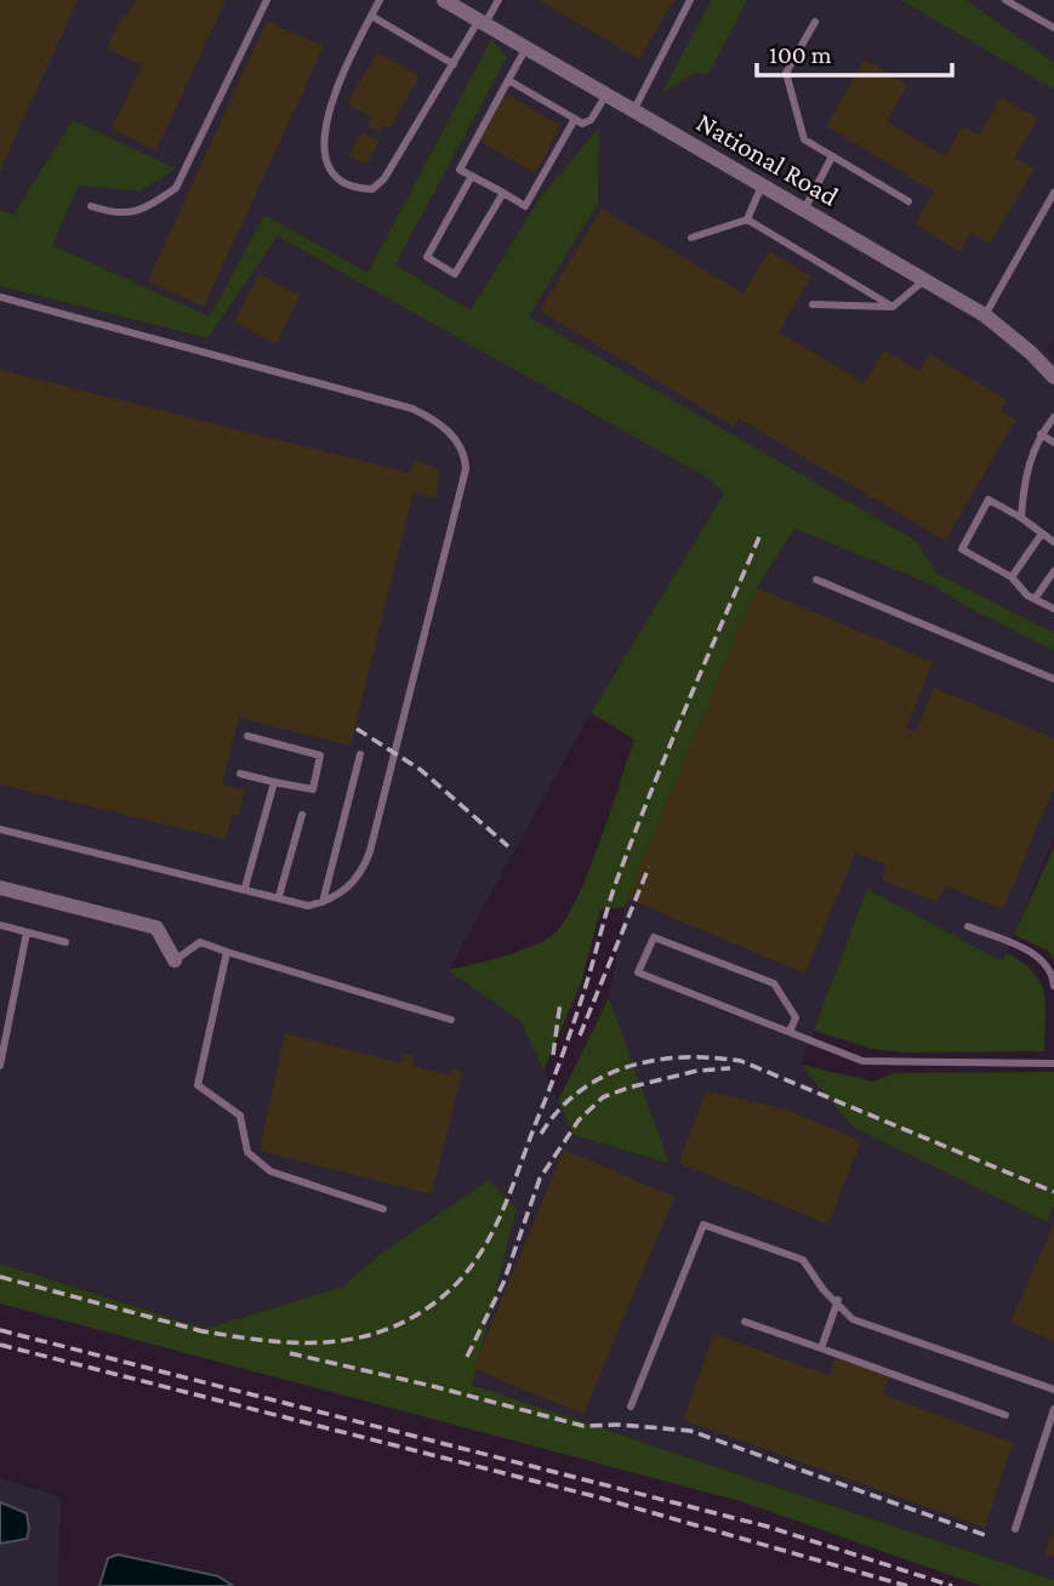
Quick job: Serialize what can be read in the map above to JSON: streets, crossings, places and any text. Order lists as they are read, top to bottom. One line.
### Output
{"streets":{"street":["National Road"]},"scale_bar":"100 m"}
